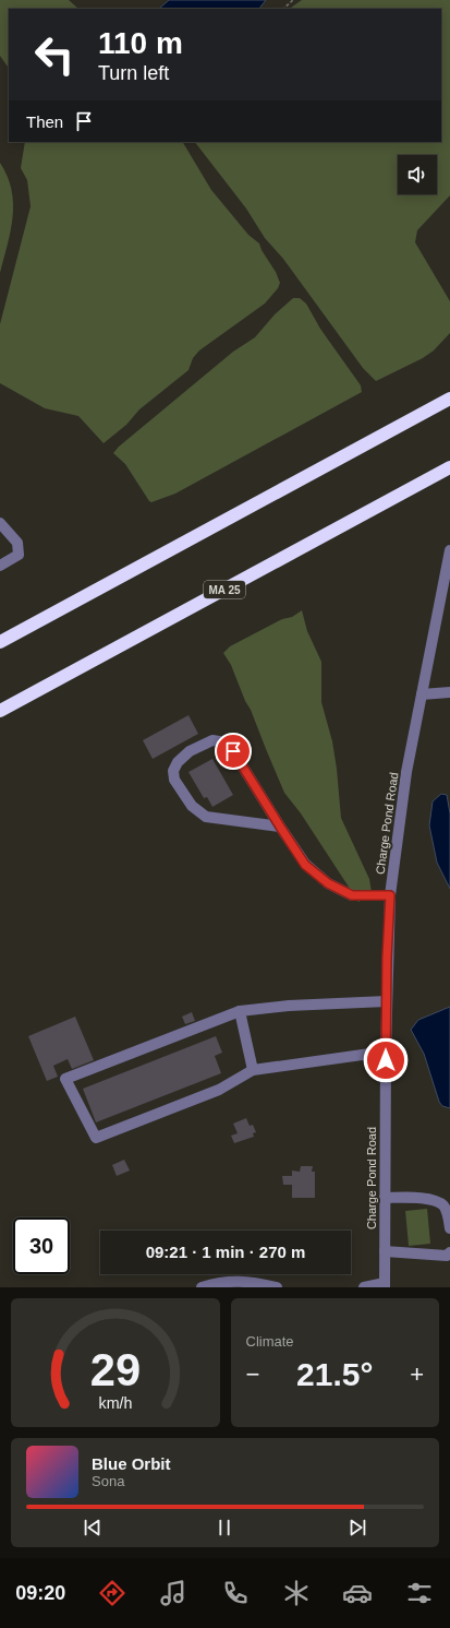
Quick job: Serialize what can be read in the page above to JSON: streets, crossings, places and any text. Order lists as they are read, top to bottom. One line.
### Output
{"streets":{"highway":["MA 25"],"street":["Charge Pond Road"]},"page":{"turn":["110 m","Turn left"],"then":"Then","limit":"30","trip":"09:21 · 1 min · 270 m","tile":"Climate","heat":["−","21.5°","+"],"song":["Blue Orbit","Sona"],"tabs":"09:20","gauge":["29","km/h"]}}
